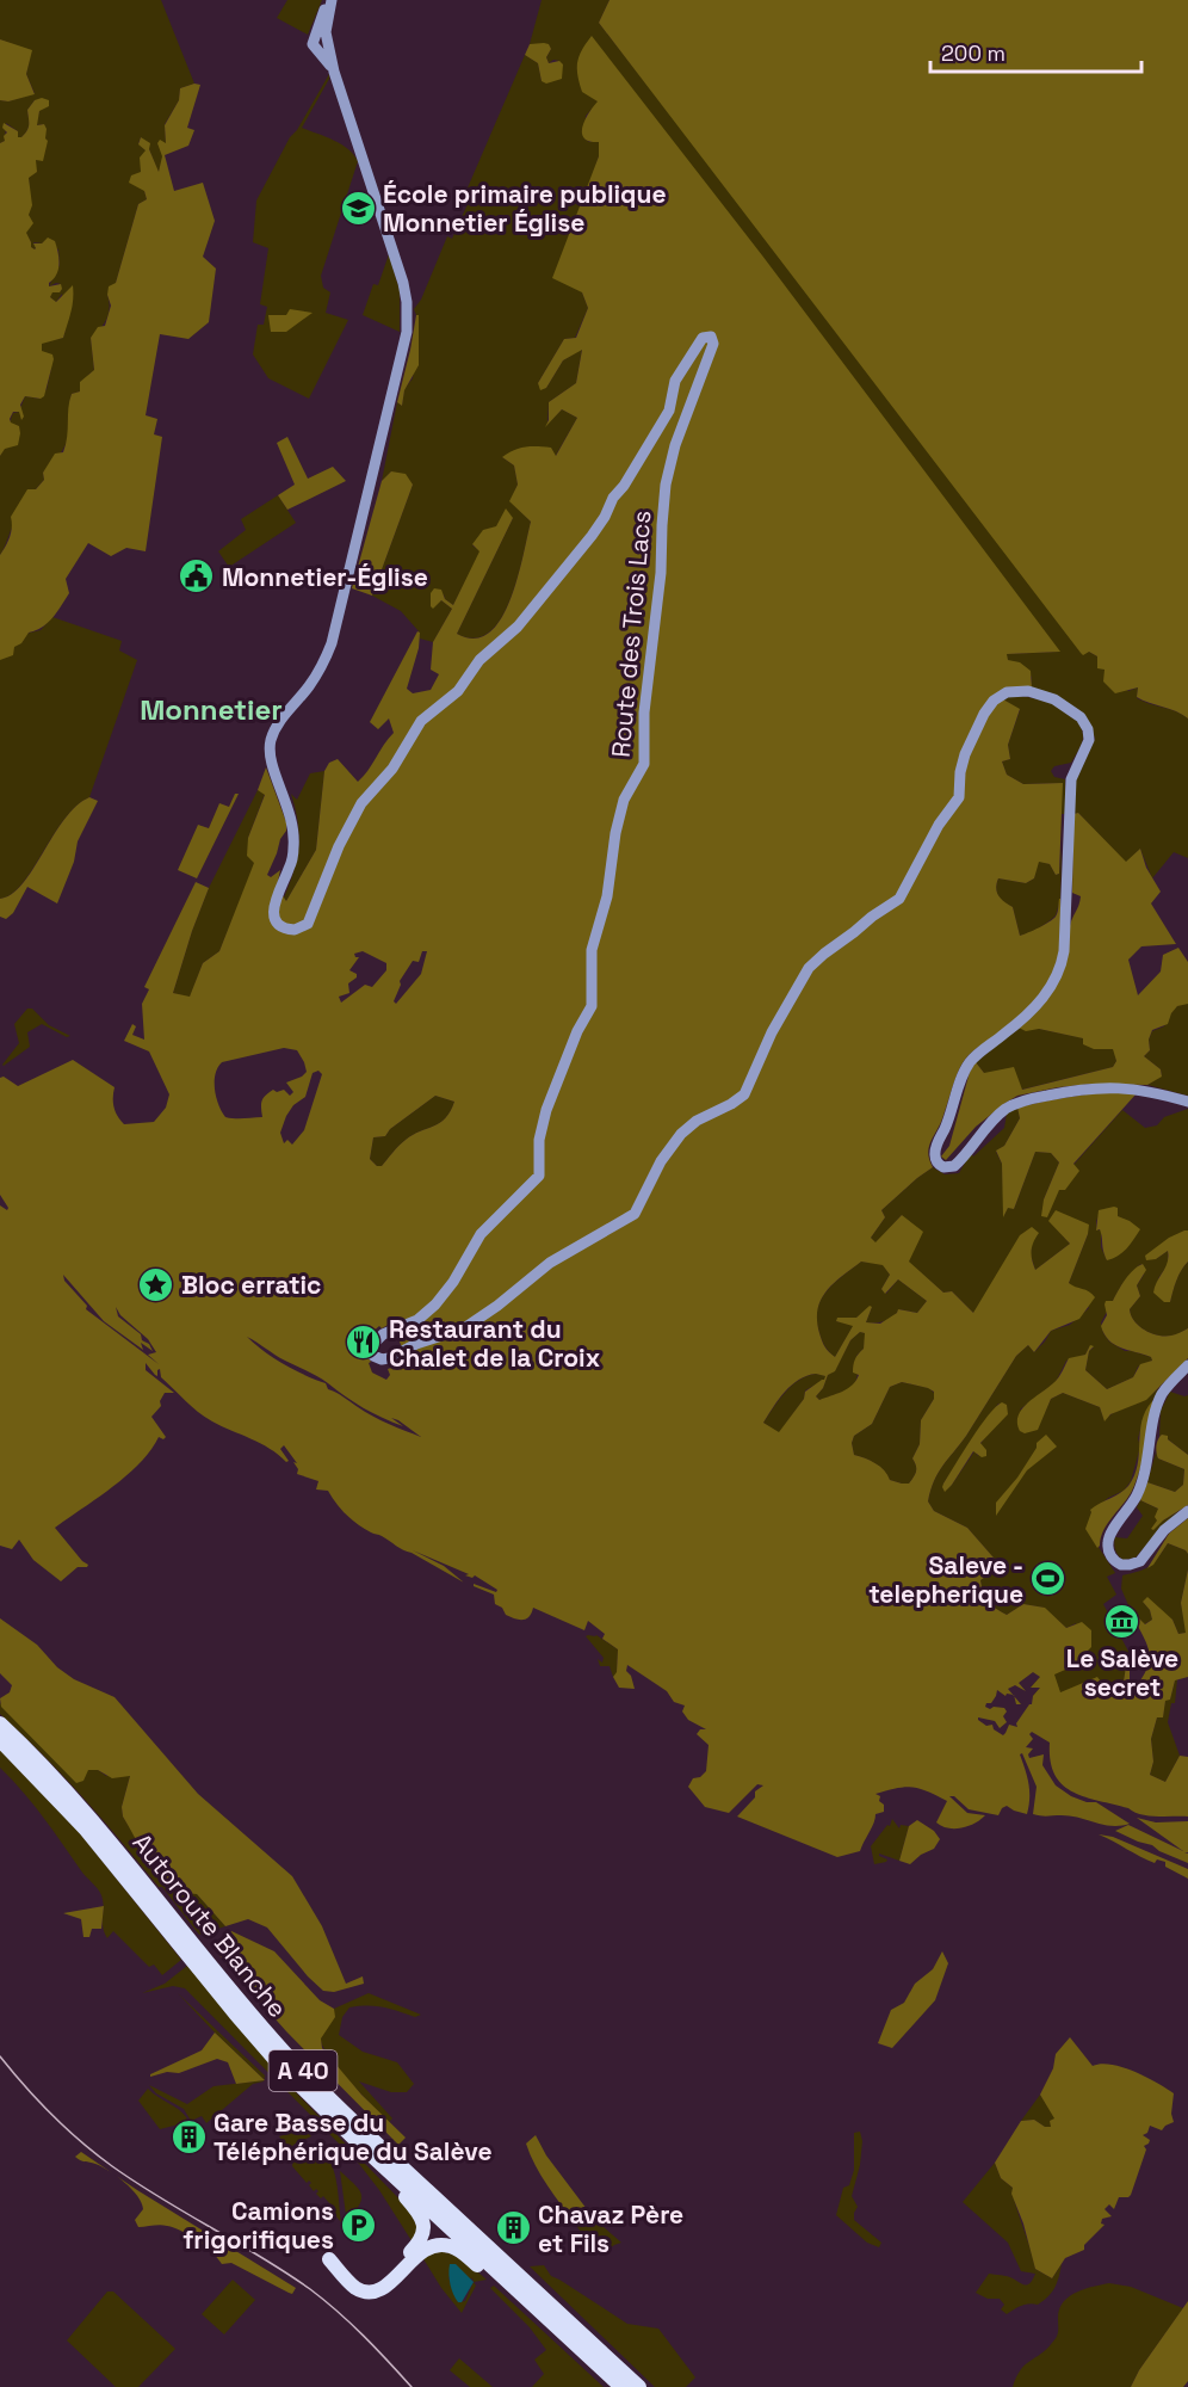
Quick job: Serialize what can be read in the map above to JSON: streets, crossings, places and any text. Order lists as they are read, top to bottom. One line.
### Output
{"streets":{"highway":["Autoroute Blanche","A 40"],"street":["Route des Trois Lacs"]},"districts":["Monnetier"],"places":{"school or university":["École primaire publique Monnetier Église"],"public building":["Monnetier-Église"],"place":["Bloc erratic"],"restaurant":["Restaurant du Chalet de la Croix"],"sports":["Saleve - telepherique"],"museum":["Le Salève secret"],"building":["Gare Basse du Téléphérique du Salève","Chavaz Père et Fils"],"parking":["Camions frigorifiques"]},"scale_bar":"200 m"}
